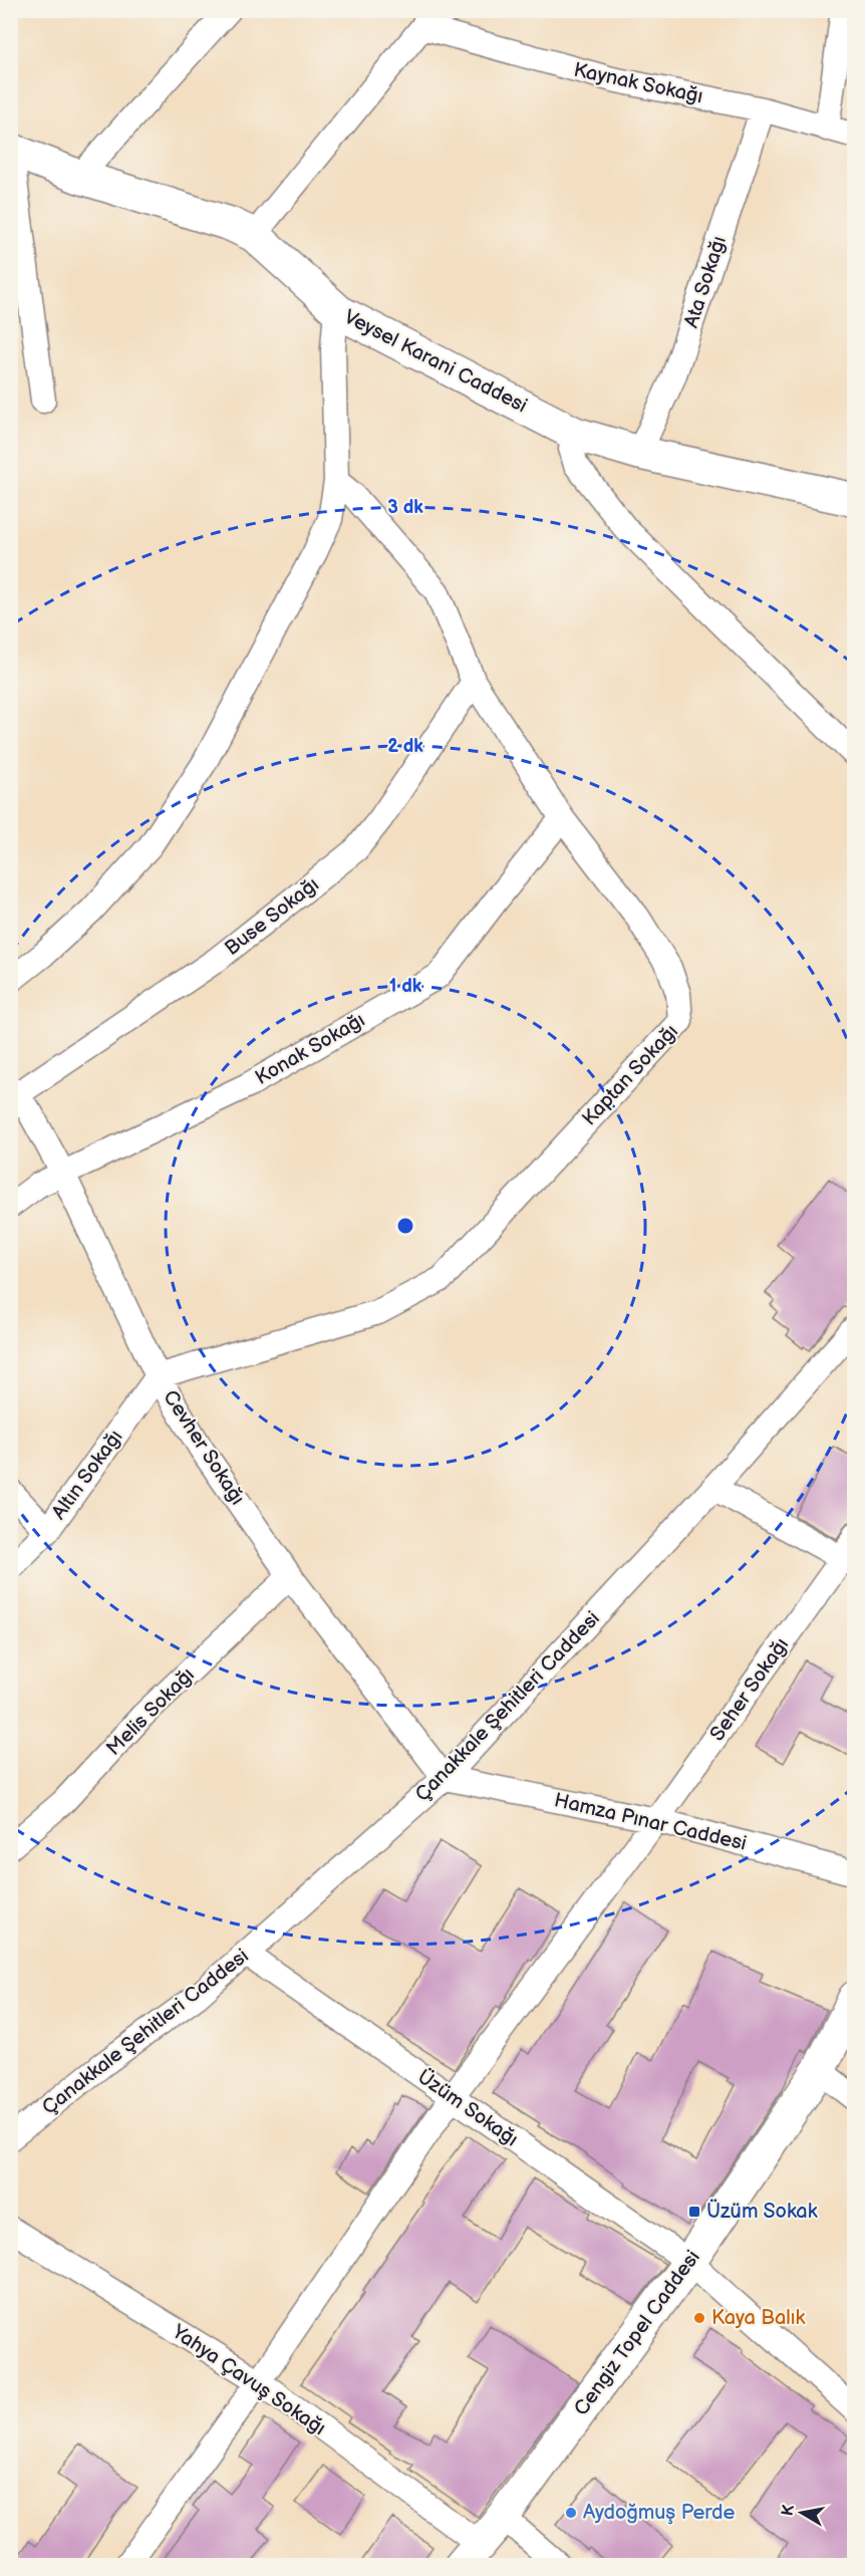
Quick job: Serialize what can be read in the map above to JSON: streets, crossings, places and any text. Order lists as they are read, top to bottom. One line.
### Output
{"streets":{"street":["Kaynak Sokağı","Ata Sokağı","Veysel Karani Caddesi","Buse Sokağı","Konak Sokağı","Kaptan Sokağı","Cevher Sokağı","Altın Sokağı","Seher Sokağı","Çanakkale Şehitleri Caddesi","Melis Sokağı","Hamza Pınar Caddesi","Üzüm Sokağı","Cengiz Topel Caddesi","Yahya Çavuş Sokağı"]},"crossings":[["Kaynak Sokağı","Ata Sokağı"],["Ata Sokağı","Veysel Karani Caddesi"],["Buse Sokağı","Kaptan Sokağı"],["Buse Sokağı","Cevher Sokağı"],["Konak Sokağı","Kaptan Sokağı"],["Konak Sokağı","Cevher Sokağı"],["Kaptan Sokağı","Cevher Sokağı"],["Kaptan Sokağı","Altın Sokağı"],["Cevher Sokağı","Altın Sokağı"],["Cevher Sokağı","Çanakkale Şehitleri Caddesi"],["Cevher Sokağı","Melis Sokağı"],["Cevher Sokağı","Hamza Pınar Caddesi"],["Seher Sokağı","Hamza Pınar Caddesi"],["Seher Sokağı","Üzüm Sokağı"],["Seher Sokağı","Yahya Çavuş Sokağı"],["Çanakkale Şehitleri Caddesi","Hamza Pınar Caddesi"],["Çanakkale Şehitleri Caddesi","Üzüm Sokağı"],["Üzüm Sokağı","Cengiz Topel Caddesi"],["Cengiz Topel Caddesi","Yahya Çavuş Sokağı"]],"places":{"transit":["Üzüm Sokak"],"other":["Kaya Balık","Aydoğmuş Perde"]},"north":"left","rings":["3 dk","2 dk","1 dk"]}
